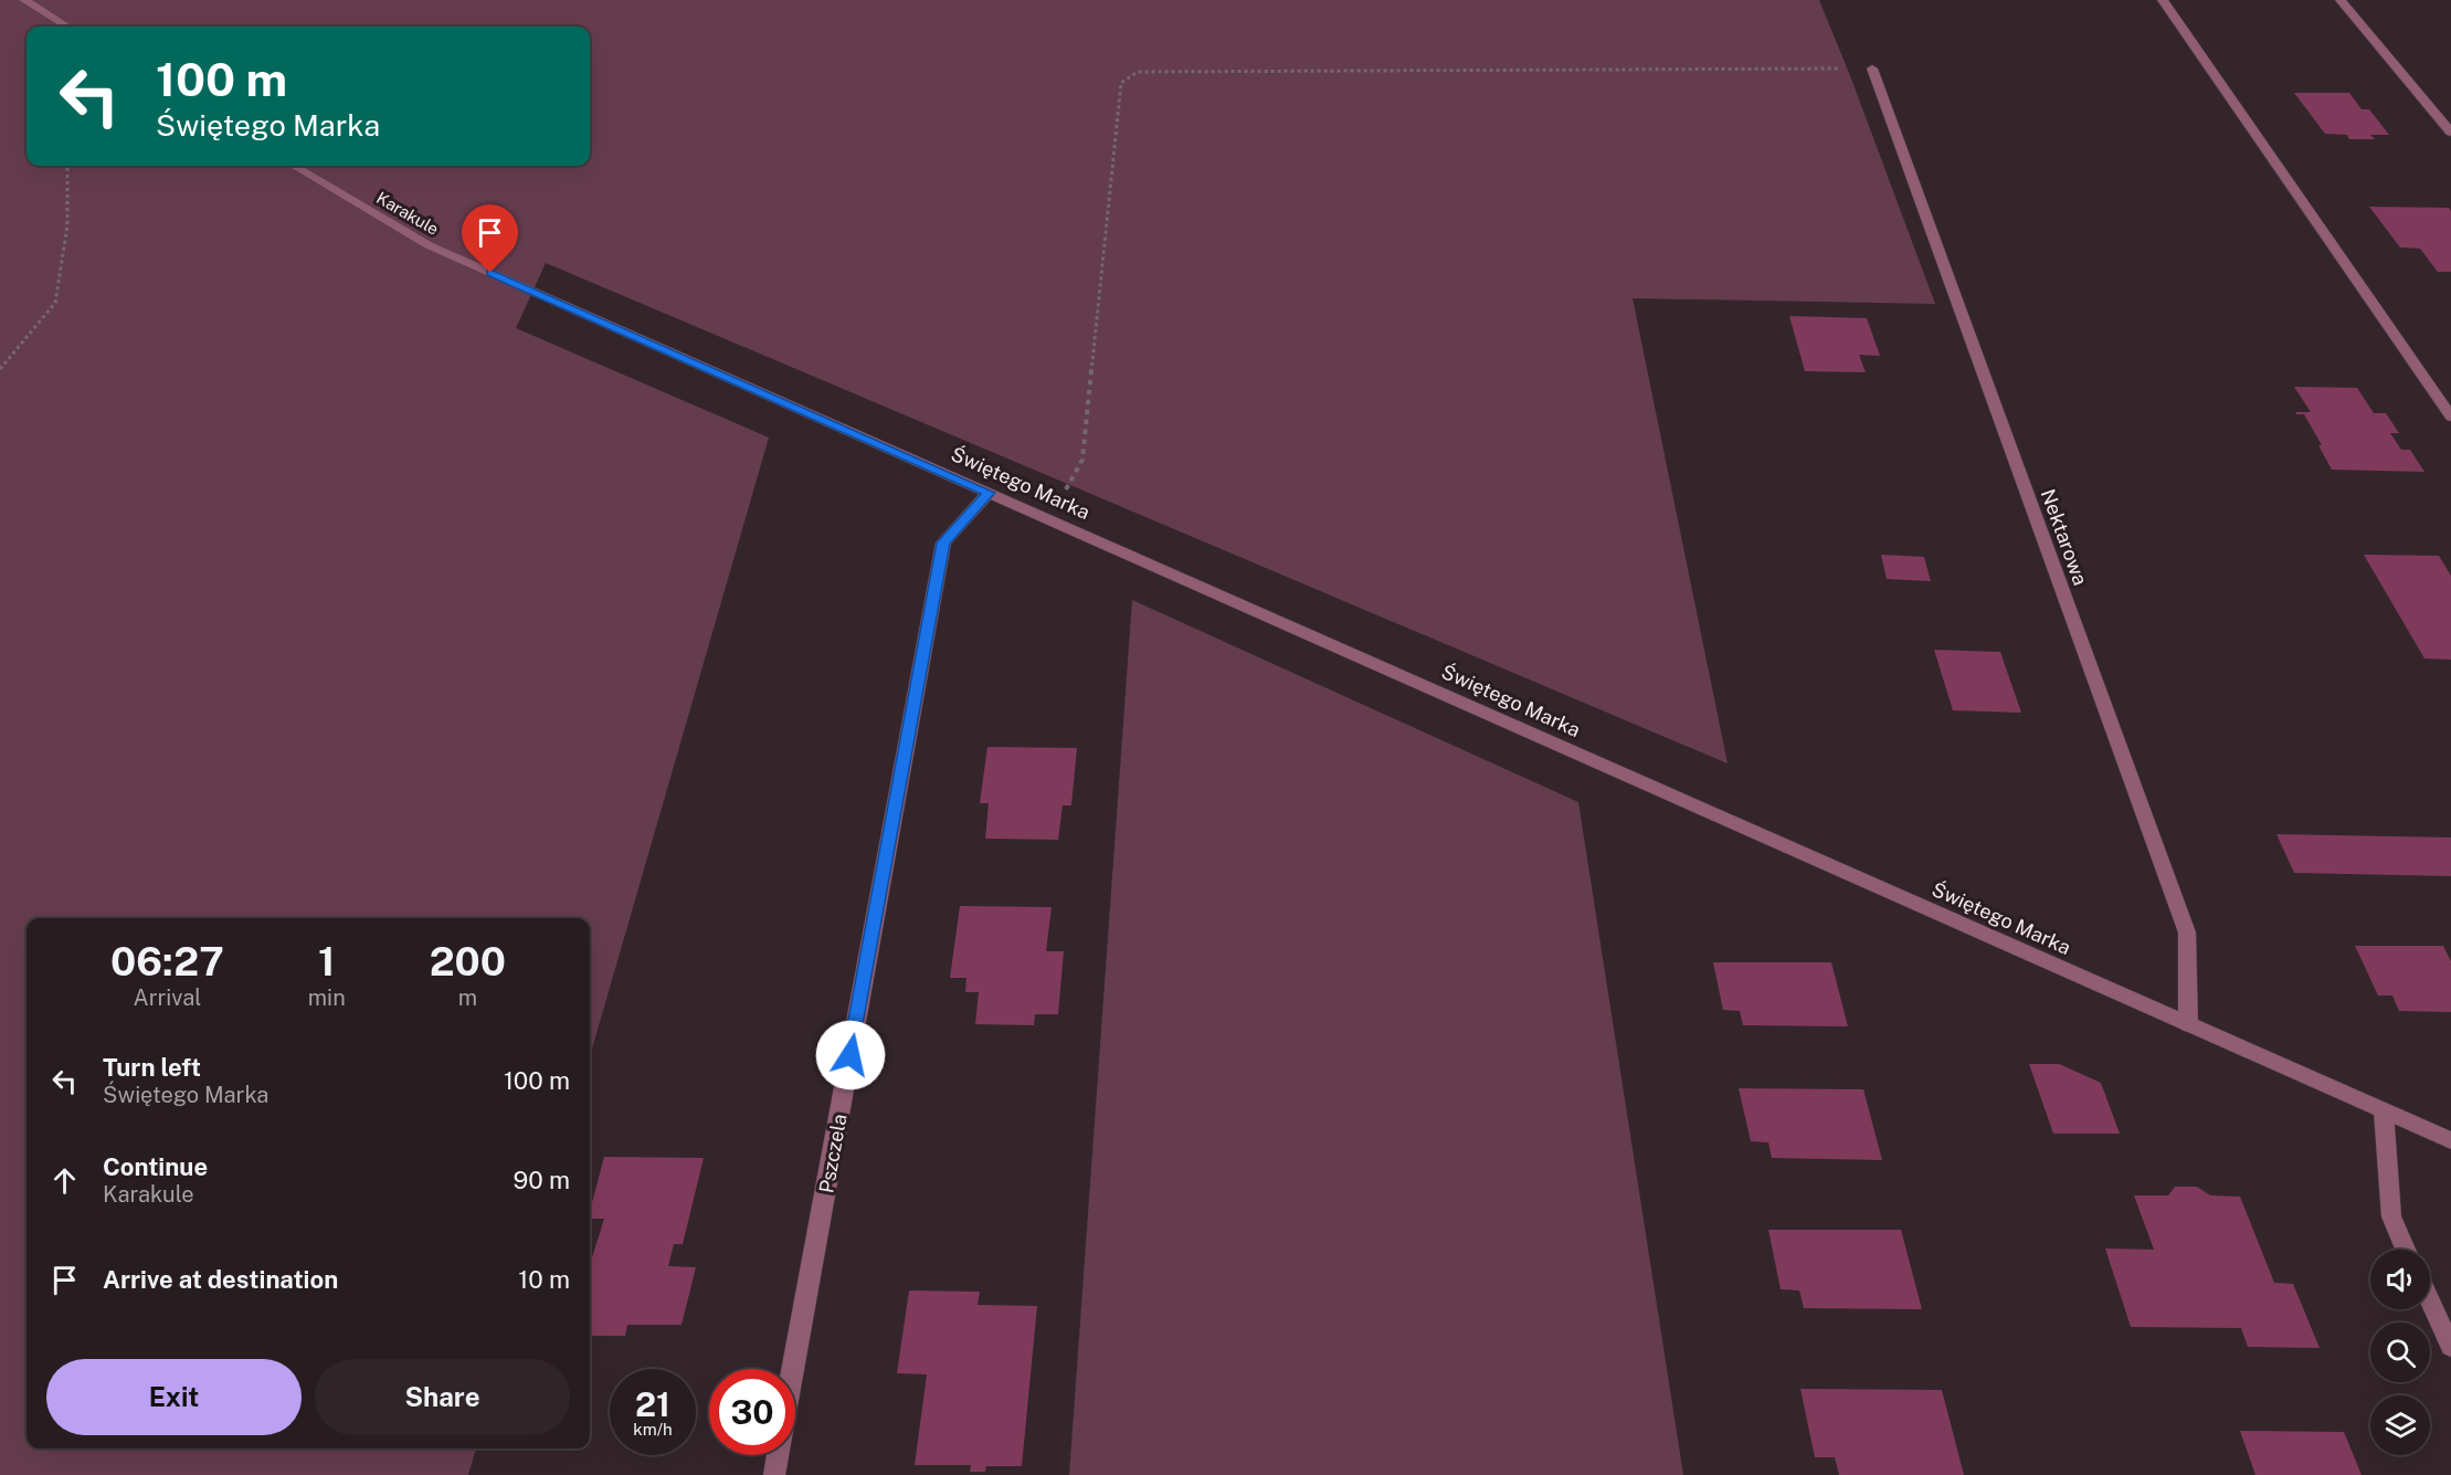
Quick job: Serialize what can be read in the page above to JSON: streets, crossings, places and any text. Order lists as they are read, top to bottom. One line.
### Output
{"streets":{"street":["Karakule","Świętego Marka","Nektarowa","Pszczela"]},"crossings":[["Karakule","Świętego Marka"],["Świętego Marka","Nektarowa"],["Świętego Marka","Pszczela"]],"page":{"turn":["100 m","Świętego Marka"],"eta":["06:27","Arrival","1","min","200","m"],"list":[{"name":"Turn left","note":"Świętego Marka","value":"100 m"},{"name":"Continue","note":"Karakule","value":"90 m"},{"name":"Arrive at destination","value":"10 m"}],"buttons":["Exit","Share"],"speed":"21 km/h","limit":"30"}}
